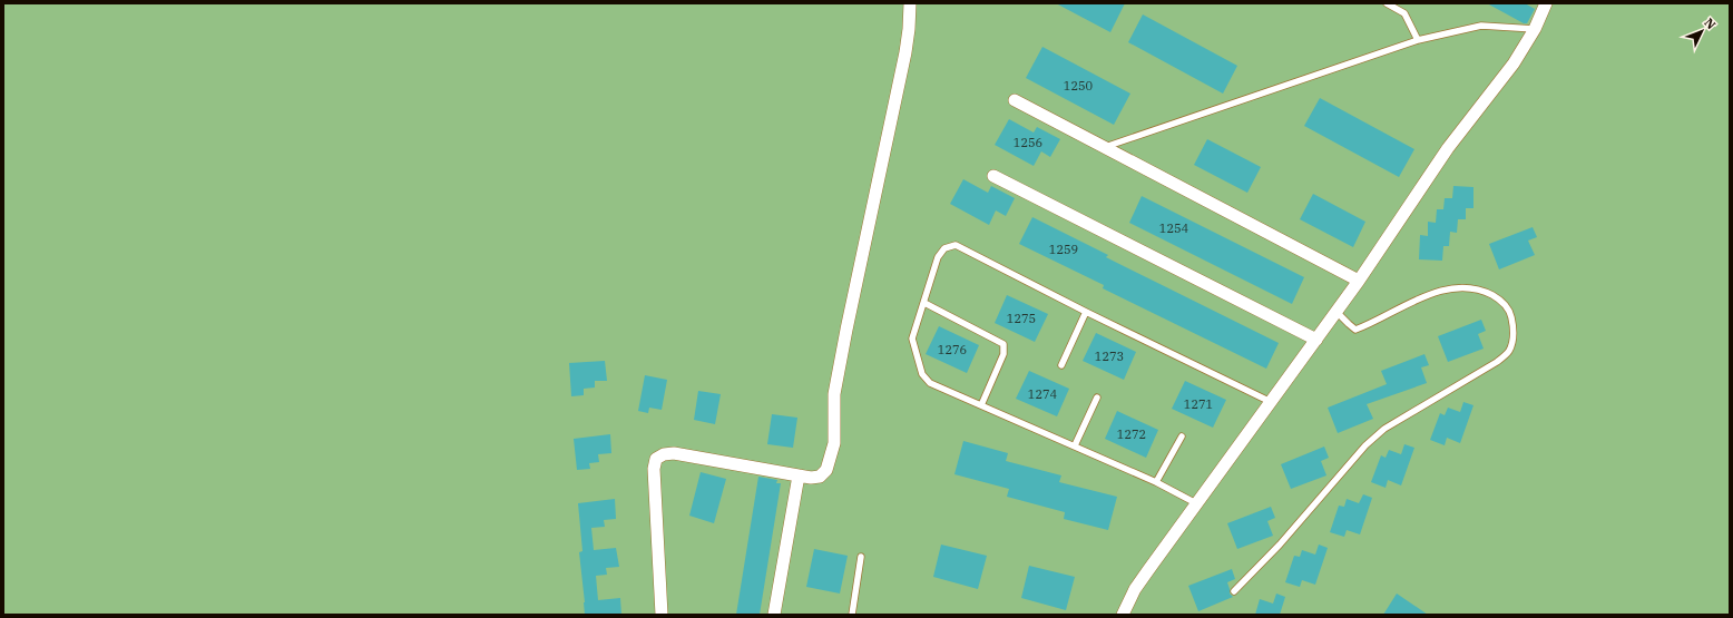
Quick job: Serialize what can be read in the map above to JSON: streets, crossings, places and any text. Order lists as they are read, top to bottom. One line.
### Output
{"house_numbers":["1250","1256","1254","1259","1275","1276","1273","1274","1271","1272"],"north":"top right"}
